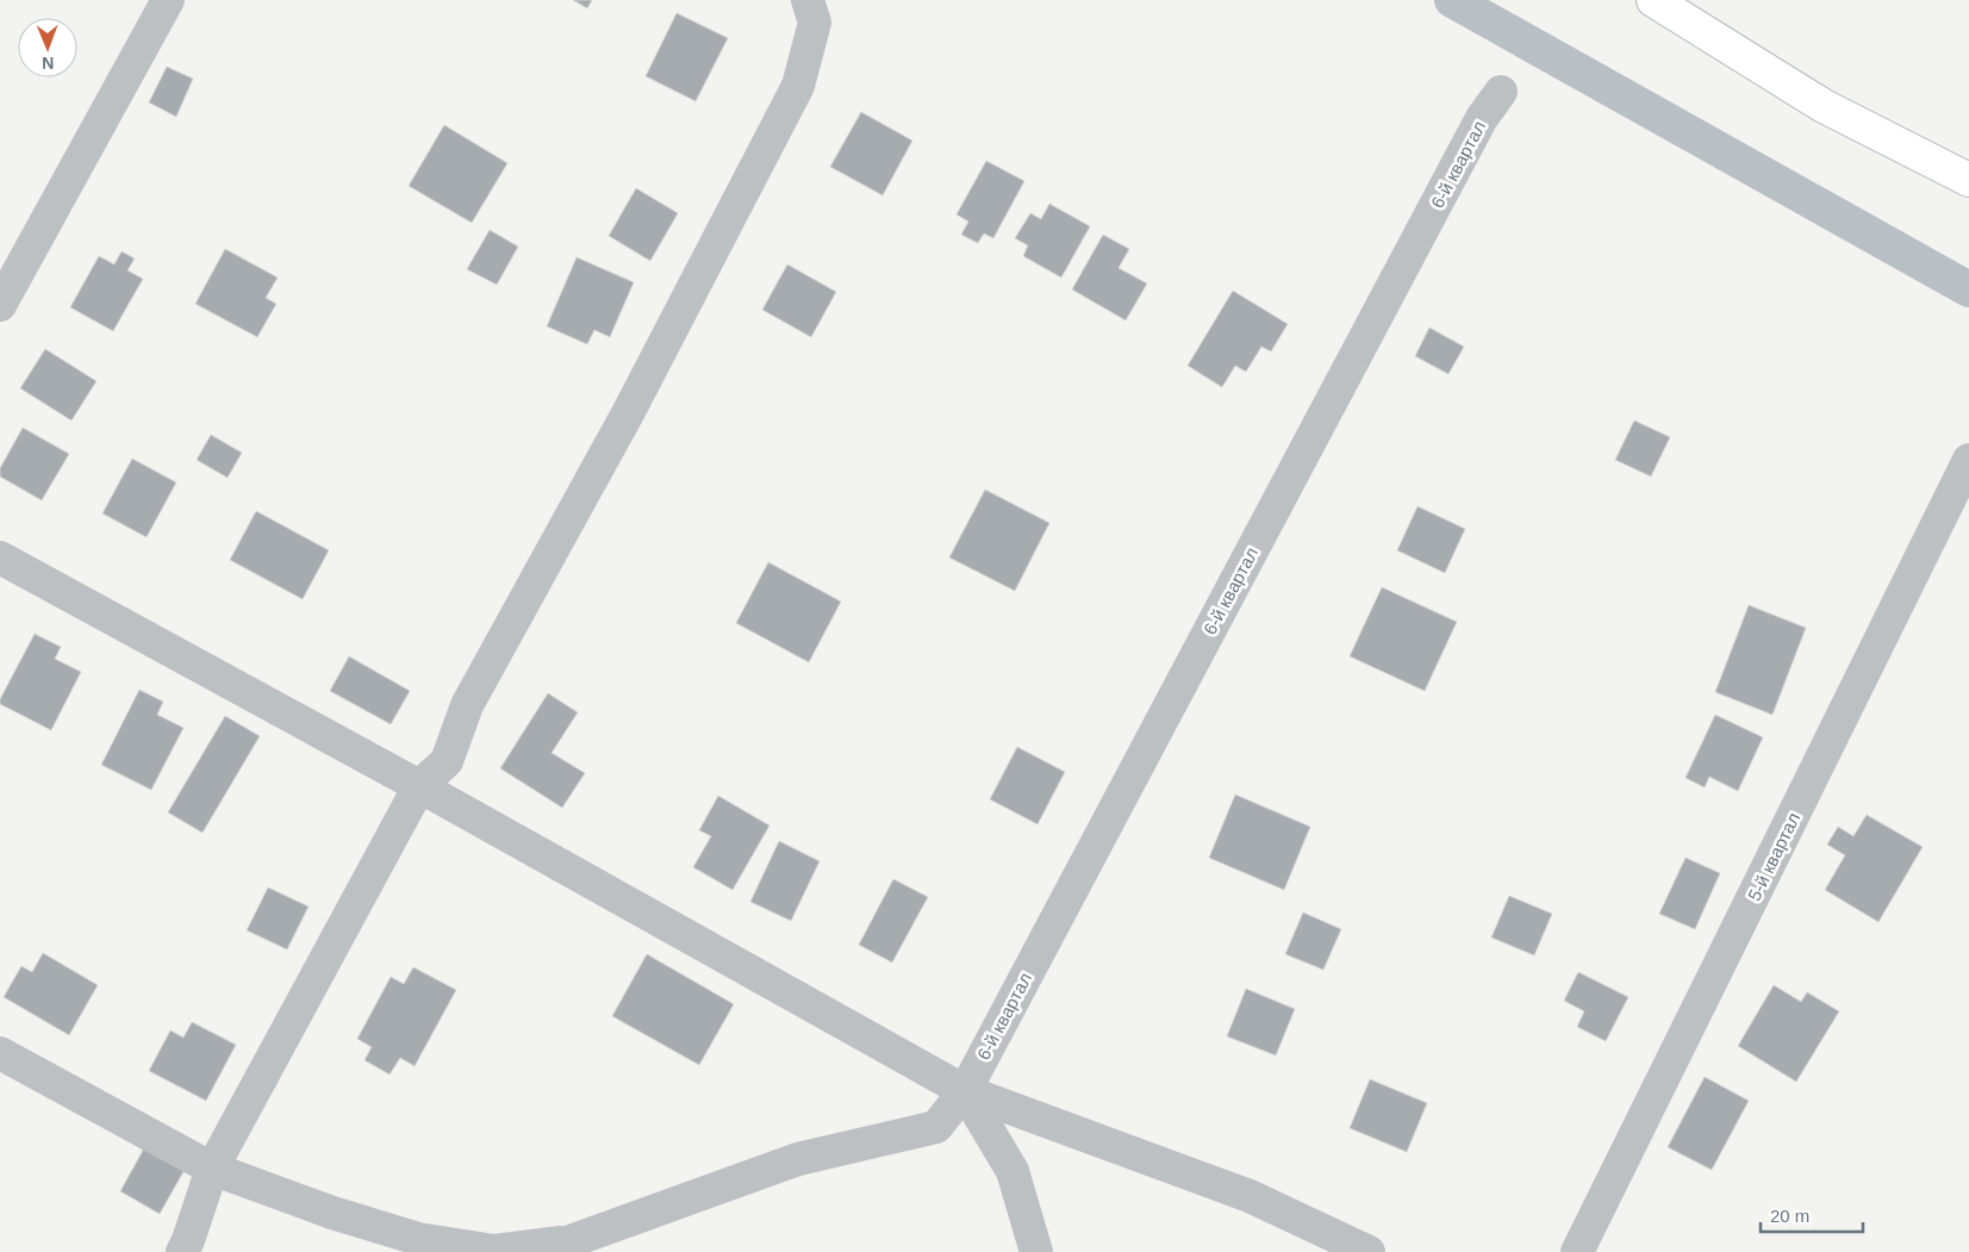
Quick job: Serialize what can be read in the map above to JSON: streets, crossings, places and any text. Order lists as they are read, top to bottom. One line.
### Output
{"streets":{"street":["6-й квартал","5-й квартал"]},"scale_bar":"20 m","north":"bottom"}
